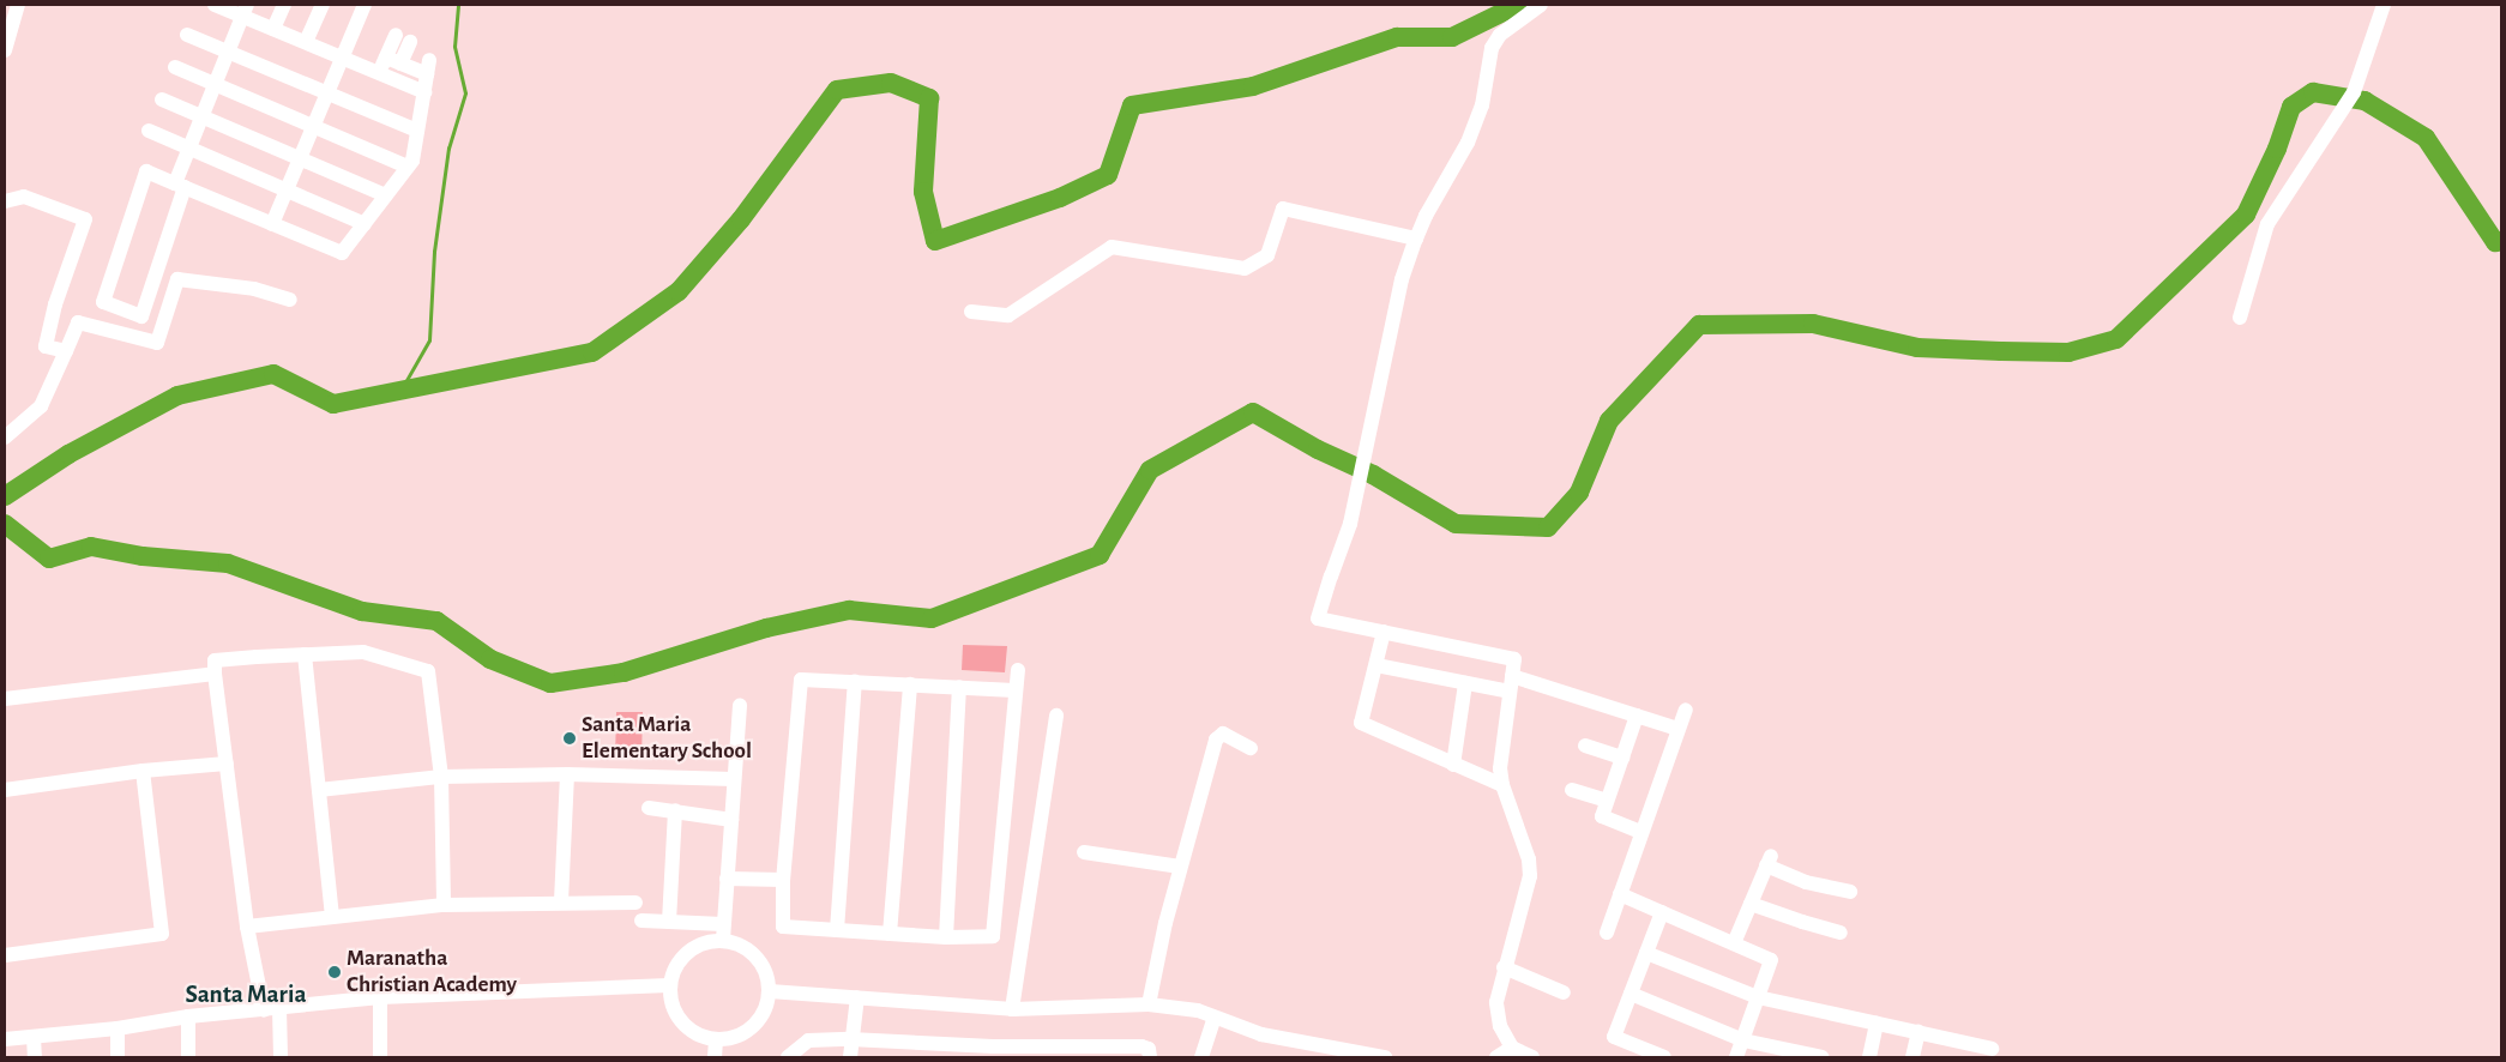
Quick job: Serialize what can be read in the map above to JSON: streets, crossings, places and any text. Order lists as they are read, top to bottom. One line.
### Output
{"districts":["Santa Maria"],"places":["Santa Maria Elementary School","Maranatha Christian Academy"]}
